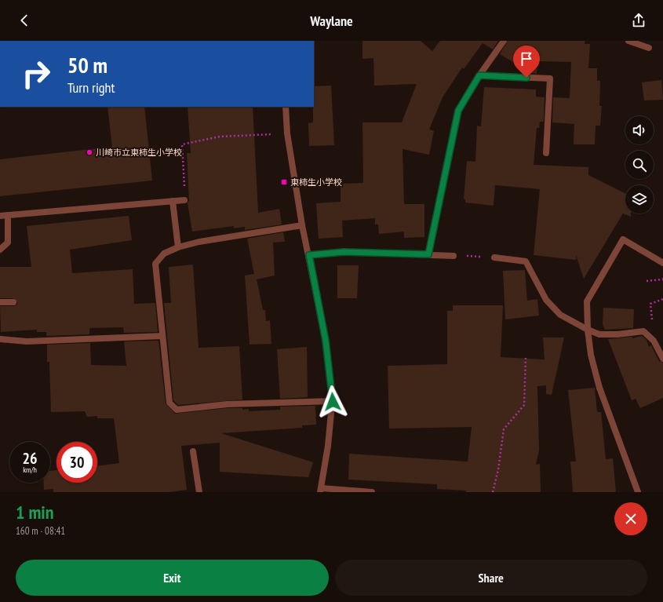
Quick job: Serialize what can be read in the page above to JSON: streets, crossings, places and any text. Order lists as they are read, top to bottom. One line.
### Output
{"places":{"other":["川崎市立東柿生小学校"],"transit":["東柿生小学校"]},"page":{"header":"Waylane","turn":["50 m","Turn right"],"speed":"26 km/h","limit":"30","heading":["1 min","160 m · 08:41"],"buttons":["Exit","Share"]}}
